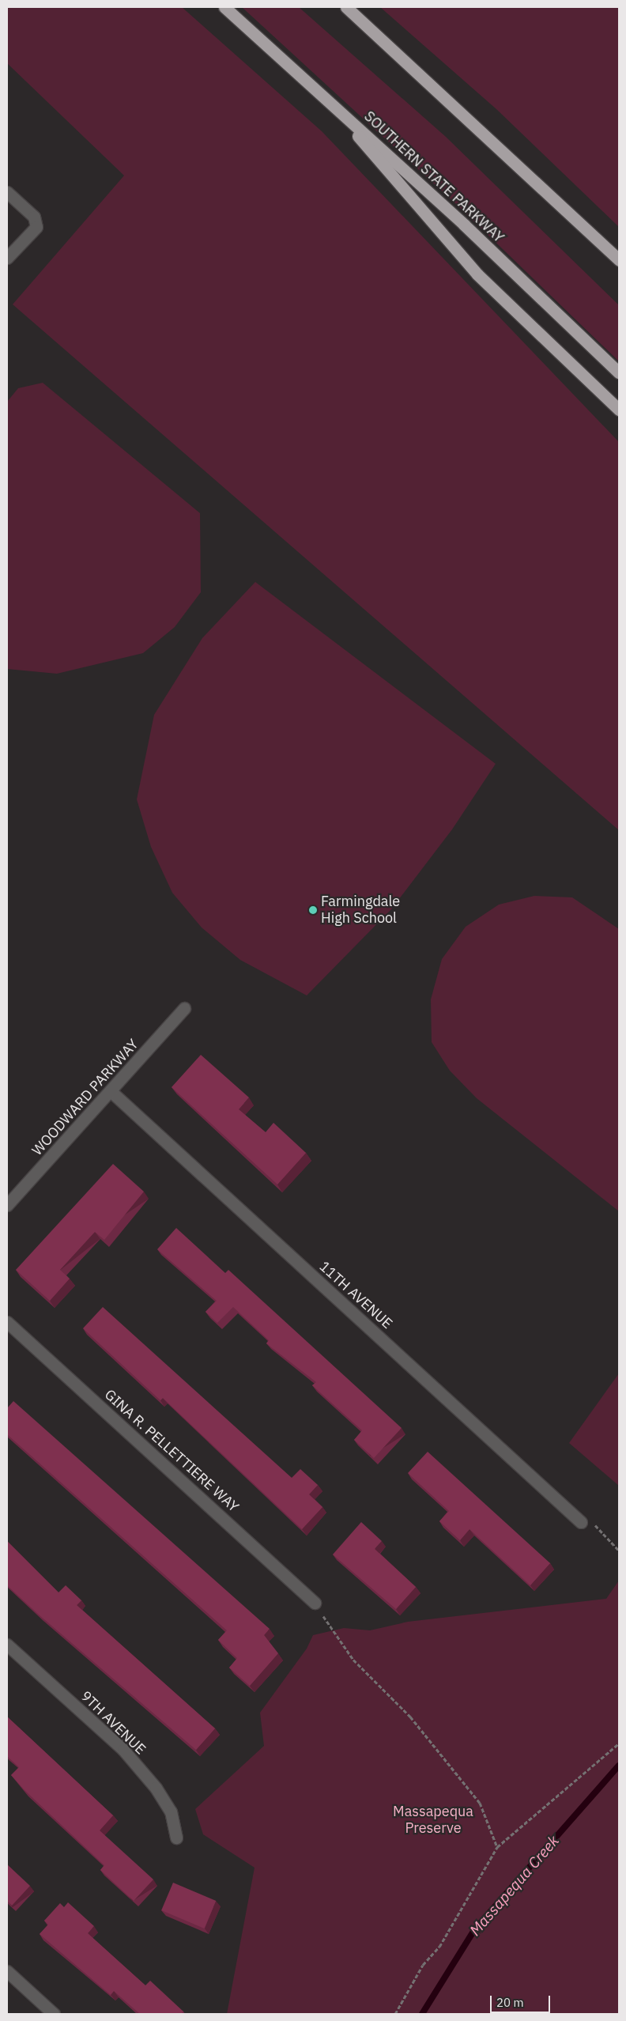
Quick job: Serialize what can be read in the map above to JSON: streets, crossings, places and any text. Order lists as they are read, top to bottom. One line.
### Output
{"streets":{"highway":["SOUTHERN STATE PARKWAY"],"street":["WOODWARD PARKWAY","11TH AVENUE","GINA R. PELLETTIERE WAY","9TH AVENUE"]},"crossings":[["WOODWARD PARKWAY","11TH AVENUE"]],"water":["Massapequa Creek"],"parks":["Massapequa Preserve"],"places":["Farmingdale High School"],"scale_bar":"20 m"}
